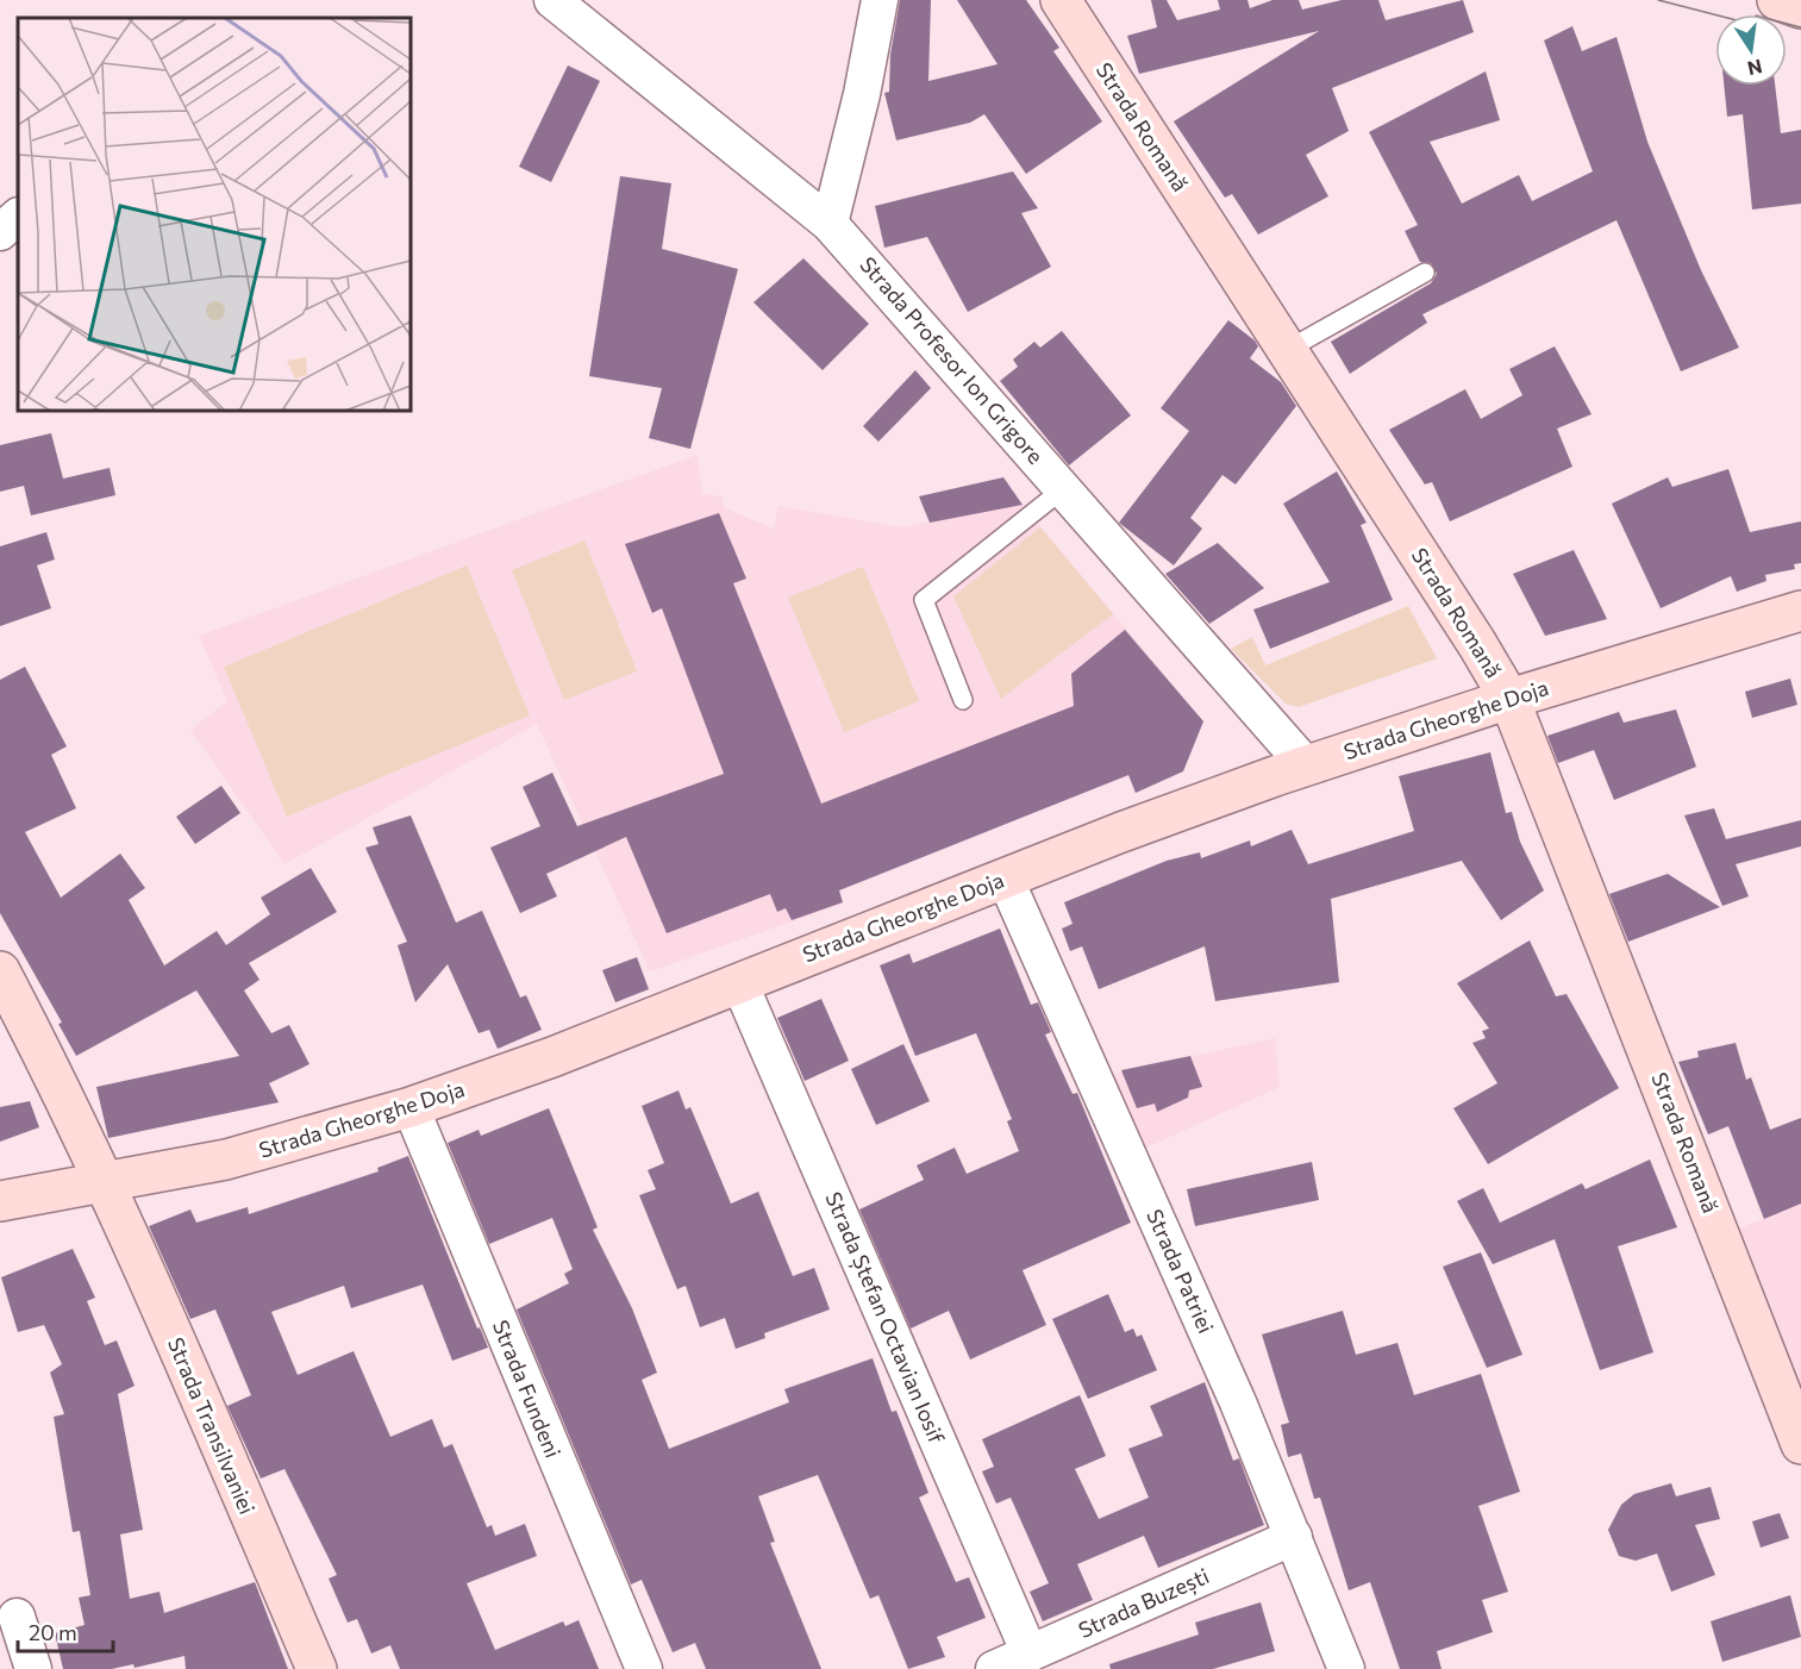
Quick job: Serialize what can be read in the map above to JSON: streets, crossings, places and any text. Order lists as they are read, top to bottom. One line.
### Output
{"streets":{"main road":["Strada Romană","Strada Gheorghe Doja","Strada Transilvaniei"],"street":["Strada Profesor Ion Grigore","Strada Patriei","Strada Ștefan Octavian Iosif","Strada Fundeni","Strada Buzești"]},"crossings":[["Strada Romană","Strada Gheorghe Doja"],["Strada Profesor Ion Grigore","Strada Gheorghe Doja"],["Strada Gheorghe Doja","Strada Patriei"],["Strada Gheorghe Doja","Strada Ștefan Octavian Iosif"],["Strada Gheorghe Doja","Strada Fundeni"],["Strada Gheorghe Doja","Strada Transilvaniei"],["Strada Patriei","Strada Buzești"],["Strada Ștefan Octavian Iosif","Strada Buzești"]],"scale_bar":"20 m","north":"bottom"}
